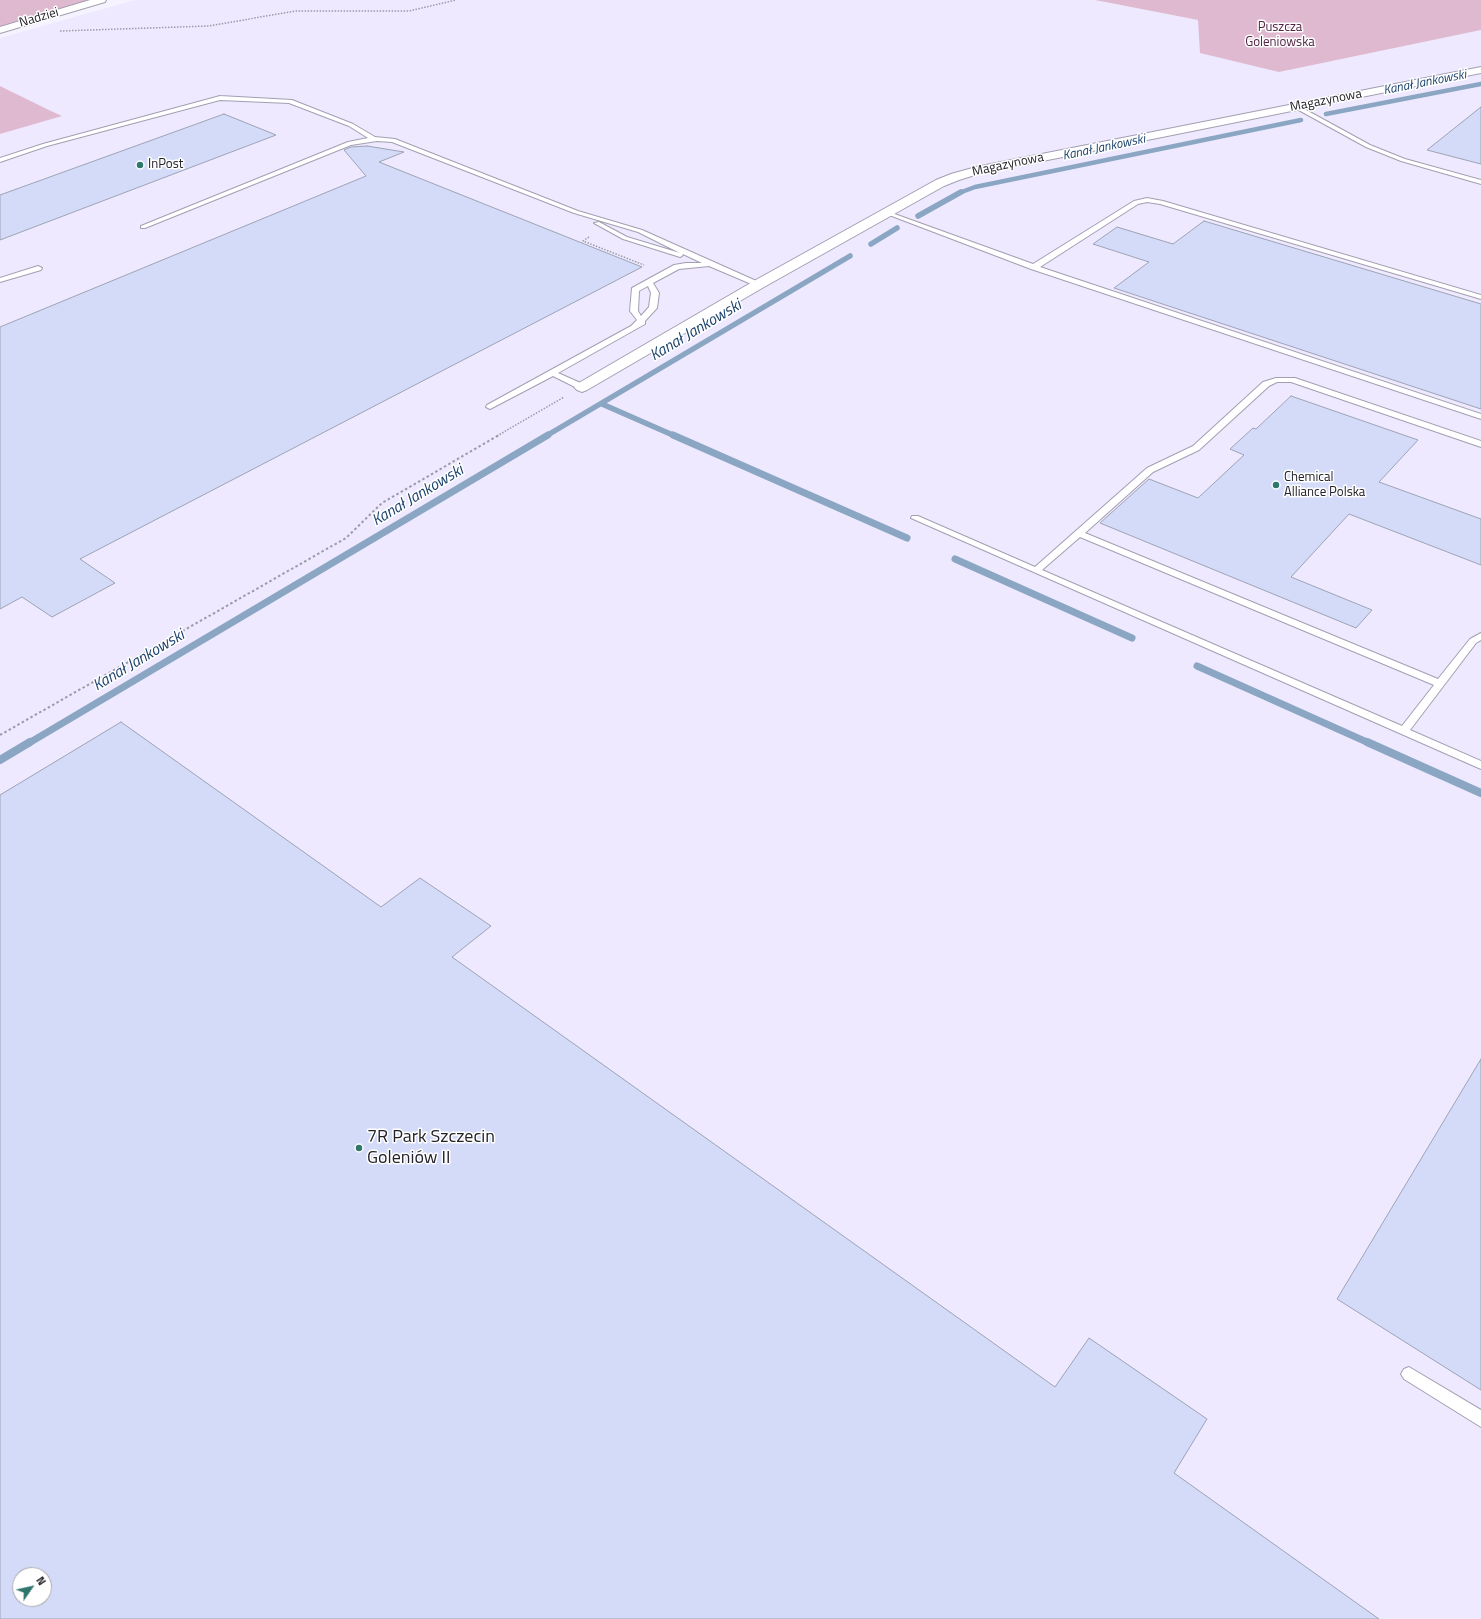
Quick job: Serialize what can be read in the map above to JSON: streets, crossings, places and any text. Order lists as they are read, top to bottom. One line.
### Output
{"streets":{"street":["Nadziei","Magazynowa"]},"water":["Kanał Jankowski"],"parks":["Puszcza Goleniowska"],"places":["InPost","Chemical Alliance Polska","7R Park Szczecin Goleniów II"],"north":"top right"}
